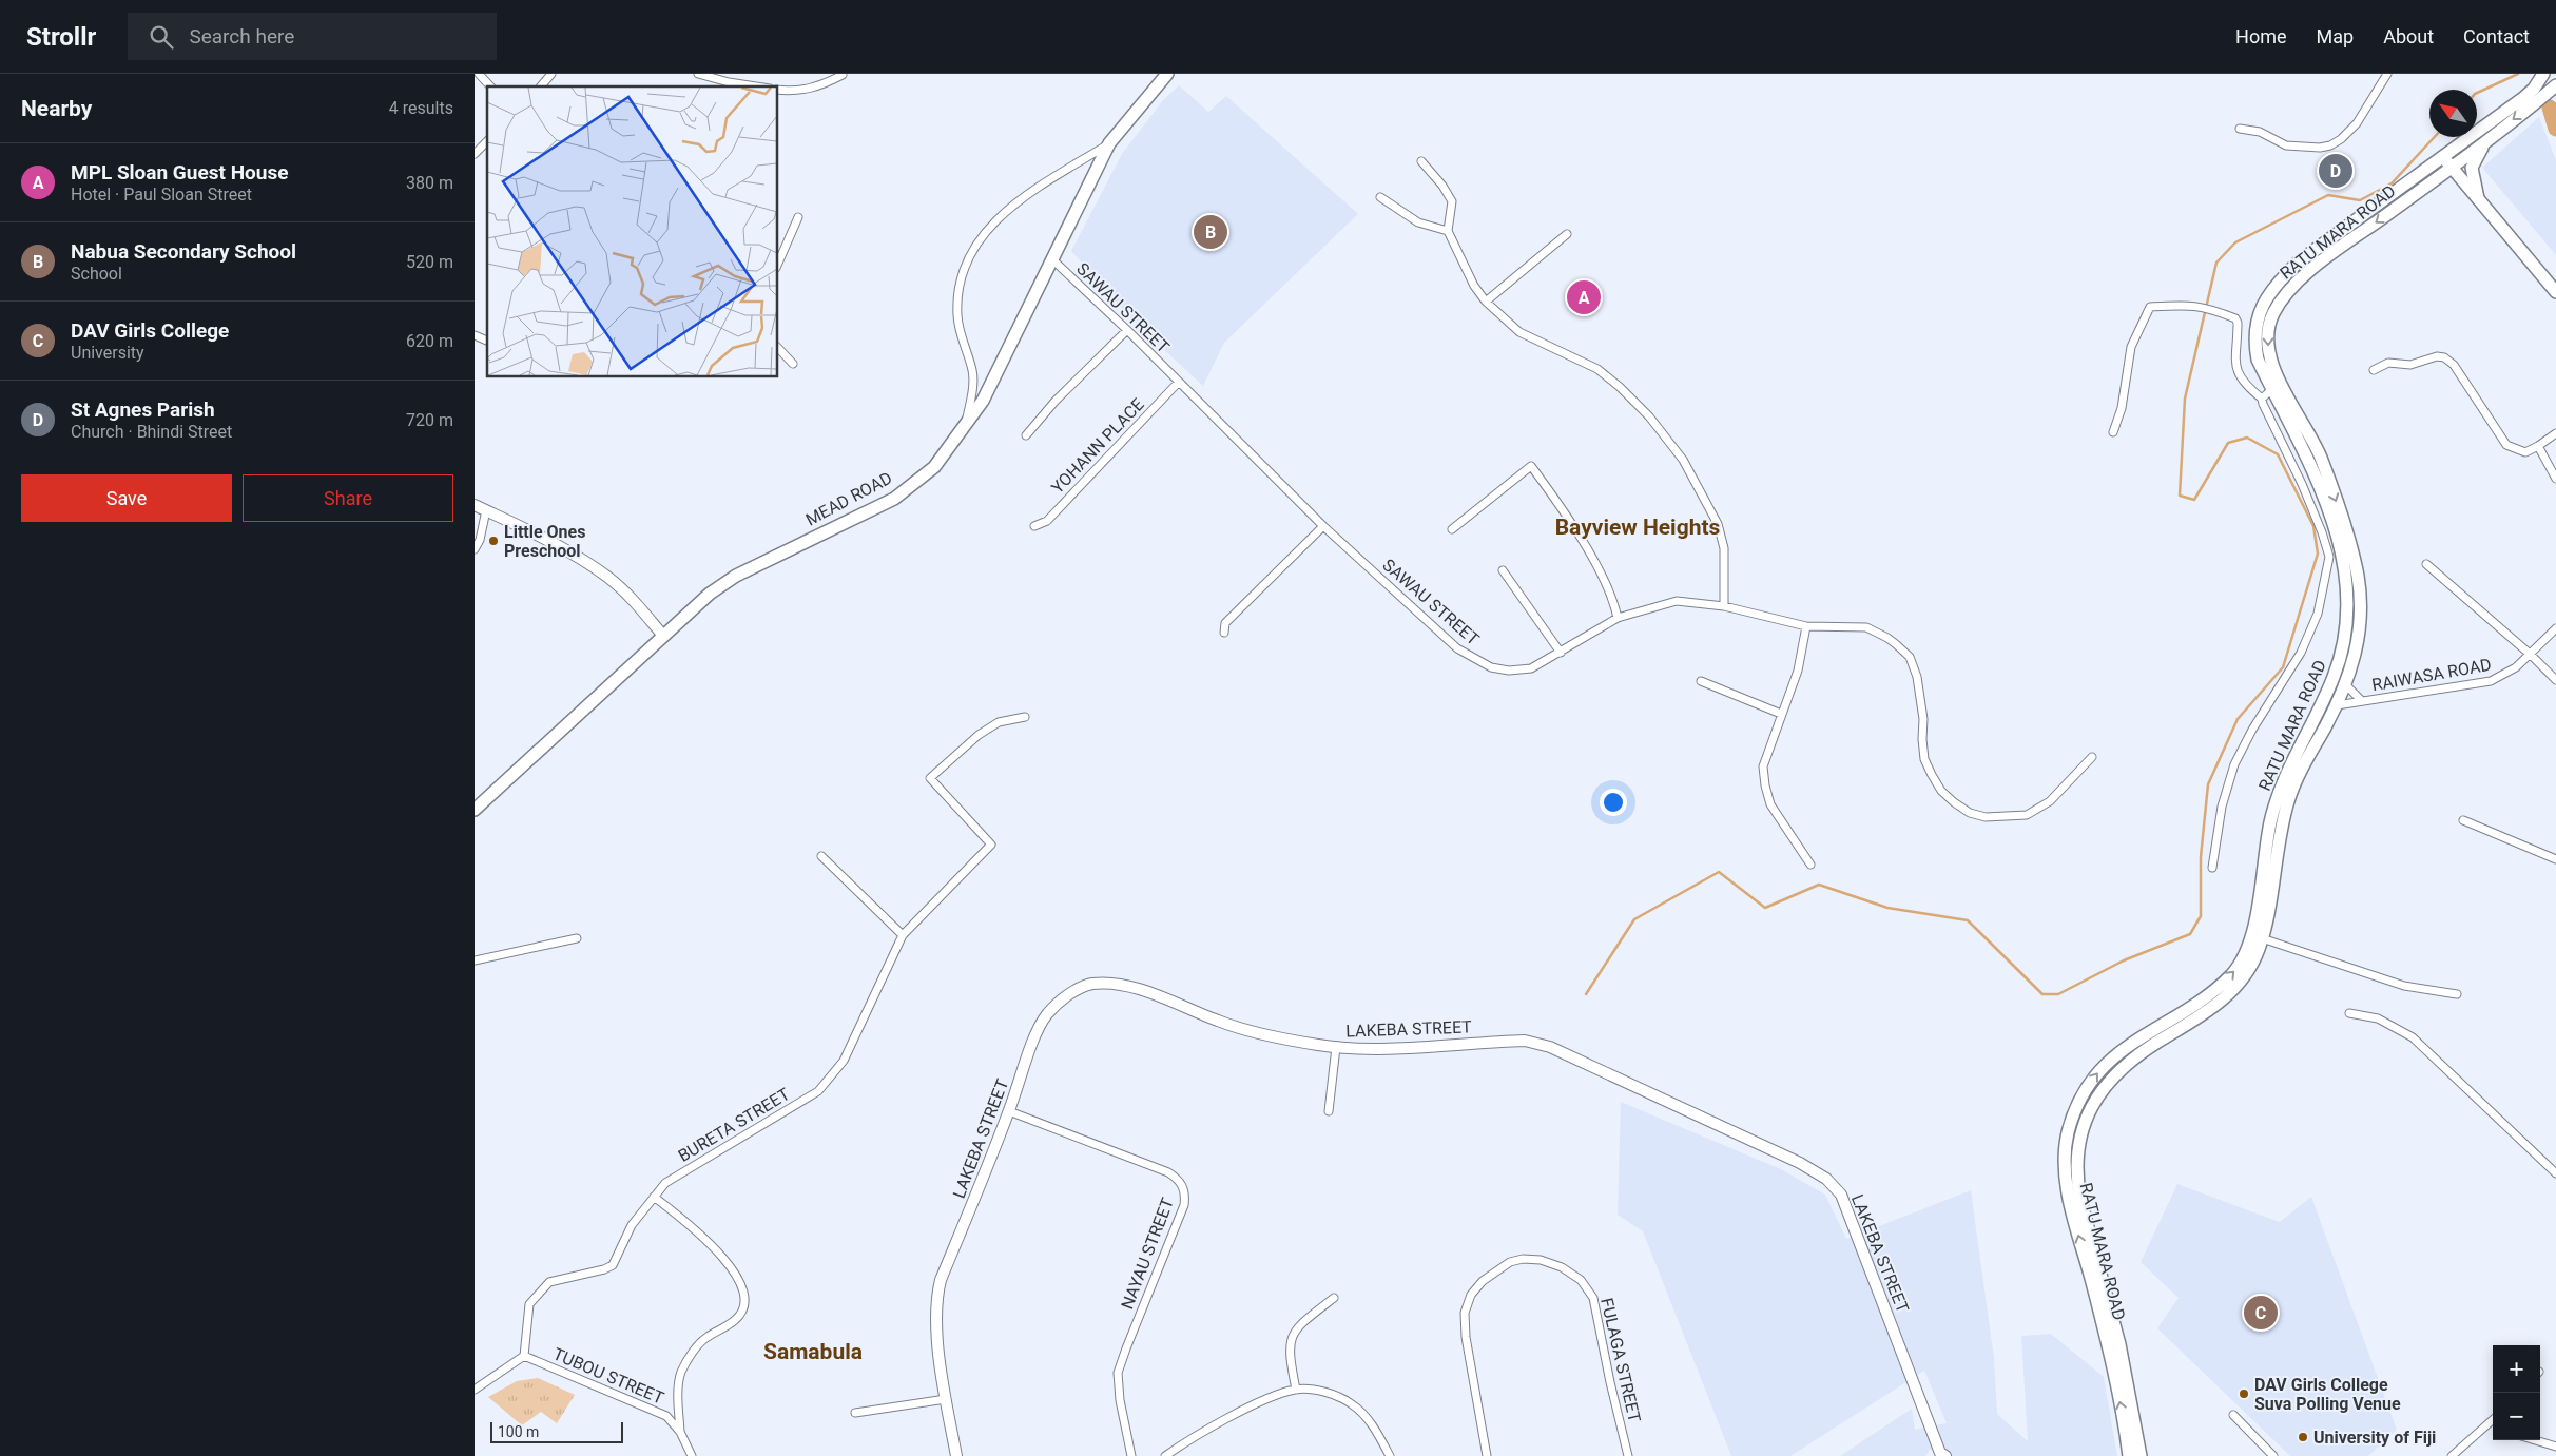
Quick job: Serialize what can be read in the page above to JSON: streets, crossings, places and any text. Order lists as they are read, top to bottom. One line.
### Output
{"streets":{"main road":["RATU MARA ROAD","MEAD ROAD","LAKEBA STREET"],"street":["SAWAU STREET","YOHANN PLACE","RAIWASA ROAD","BURETA STREET","NAYAU STREET","FULAGA STREET","TUBOU STREET"]},"crossings":[["RATU MARA ROAD","RAIWASA ROAD"],["SAWAU STREET","YOHANN PLACE"],["SAWAU STREET","MEAD ROAD"],["LAKEBA STREET","NAYAU STREET"],["BURETA STREET","TUBOU STREET"]],"districts":["Bayview Heights","Samabula"],"places":["Little Ones Preschool","DAV Girls College Suva Polling Venue","University of Fiji"],"scale_bar":"100 m","north":"top left","page":{"header":"Strollr","search":"Search here","nav":["Home","Map","About","Contact"],"heading":["Nearby","4 results"],"list":[{"mark":"A","name":"MPL Sloan Guest House","note":"Hotel · Paul Sloan Street","value":"380 m"},{"mark":"B","name":"Nabua Secondary School","note":"School","value":"520 m"},{"mark":"C","name":"DAV Girls College","note":"University","value":"620 m"},{"mark":"D","name":"St Agnes Parish","note":"Church · Bhindi Street","value":"720 m"}],"pins":["D","B","A","C"],"buttons":["Save","Share"],"map_buttons":["+","−"],"scale":"100 m"}}
